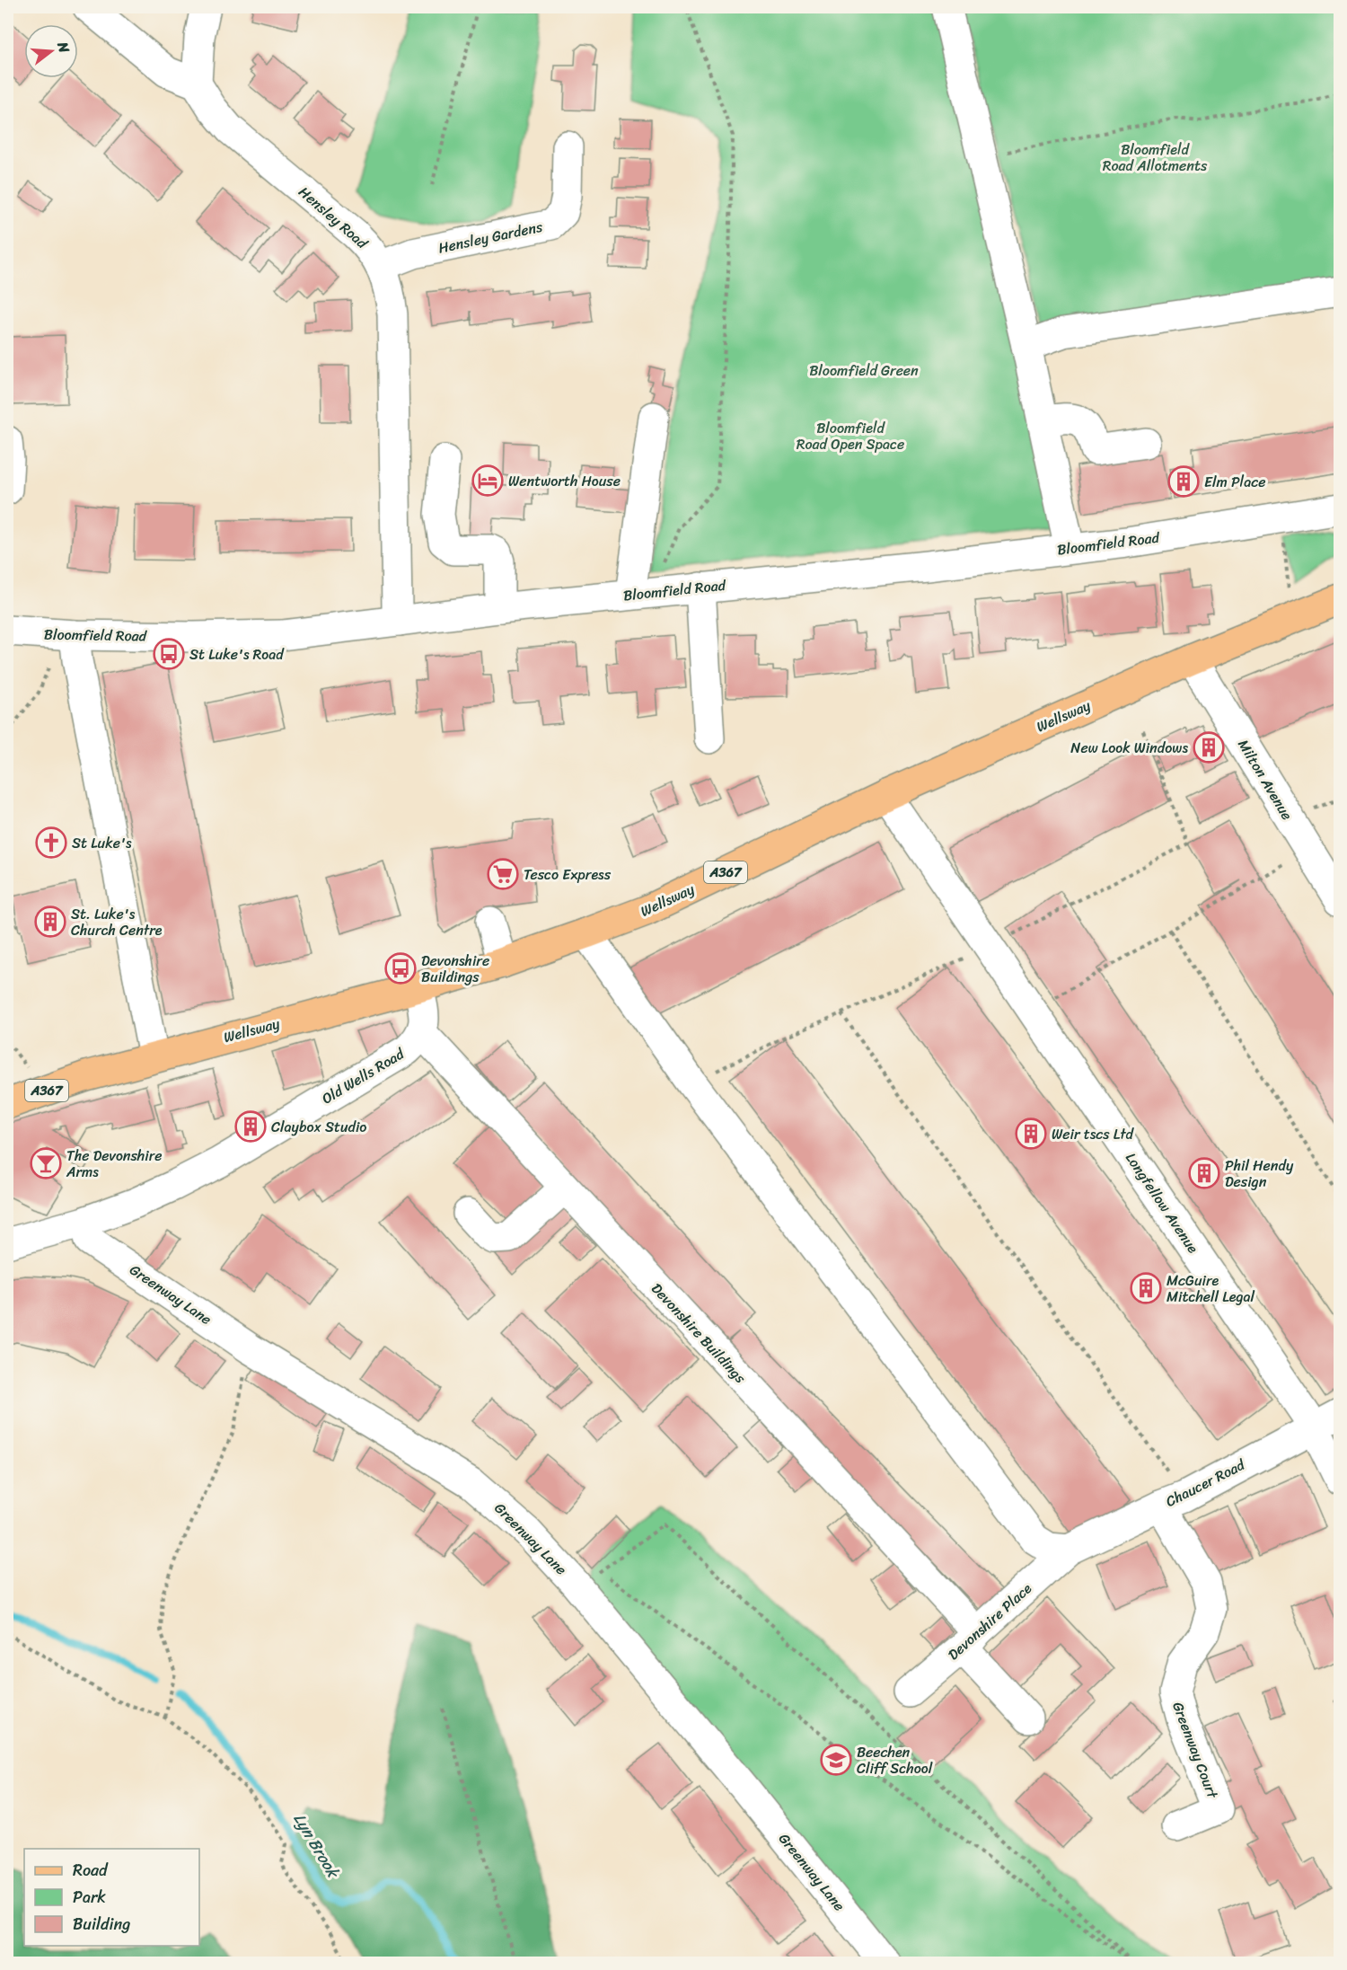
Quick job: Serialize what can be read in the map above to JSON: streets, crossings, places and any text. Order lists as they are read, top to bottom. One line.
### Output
{"streets":{"main road":["Wellsway","A367"],"street":["Hensley Road","Hensley Gardens","Bloomfield Road","Milton Avenue","Old Wells Road","Longfellow Avenue","Greenway Lane","Devonshire Buildings","Chaucer Road","Devonshire Place","Greenway Court"]},"crossings":[["Hensley Road","Hensley Gardens"],["Hensley Road","Bloomfield Road"],["Wellsway","Milton Avenue"],["Wellsway","Longfellow Avenue"],["Old Wells Road","Greenway Lane"],["Old Wells Road","Devonshire Buildings"],["Longfellow Avenue","Chaucer Road"],["Devonshire Buildings","Devonshire Place"],["Chaucer Road","Devonshire Place"],["Chaucer Road","Greenway Court"]],"water":["Lyn Brook"],"parks":["Bloomfield Road Allotments","Bloomfield Green","Bloomfield Road Open Space"],"places":{"hotel":["Wentworth House"],"building":["Elm Place","New Look Windows","St. Luke's Church Centre","Claybox Studio","Weir tscs Ltd","Phil Hendy Design","McGuire Mitchell Legal"],"bus stop":["St Luke's Road","Devonshire Buildings"],"church":["St Luke's"],"supermarket":["Tesco Express"],"bar":["The Devonshire Arms"],"school or university":["Beechen Cliff School"]},"legend":["Road","Park","Building"],"north":"right"}
